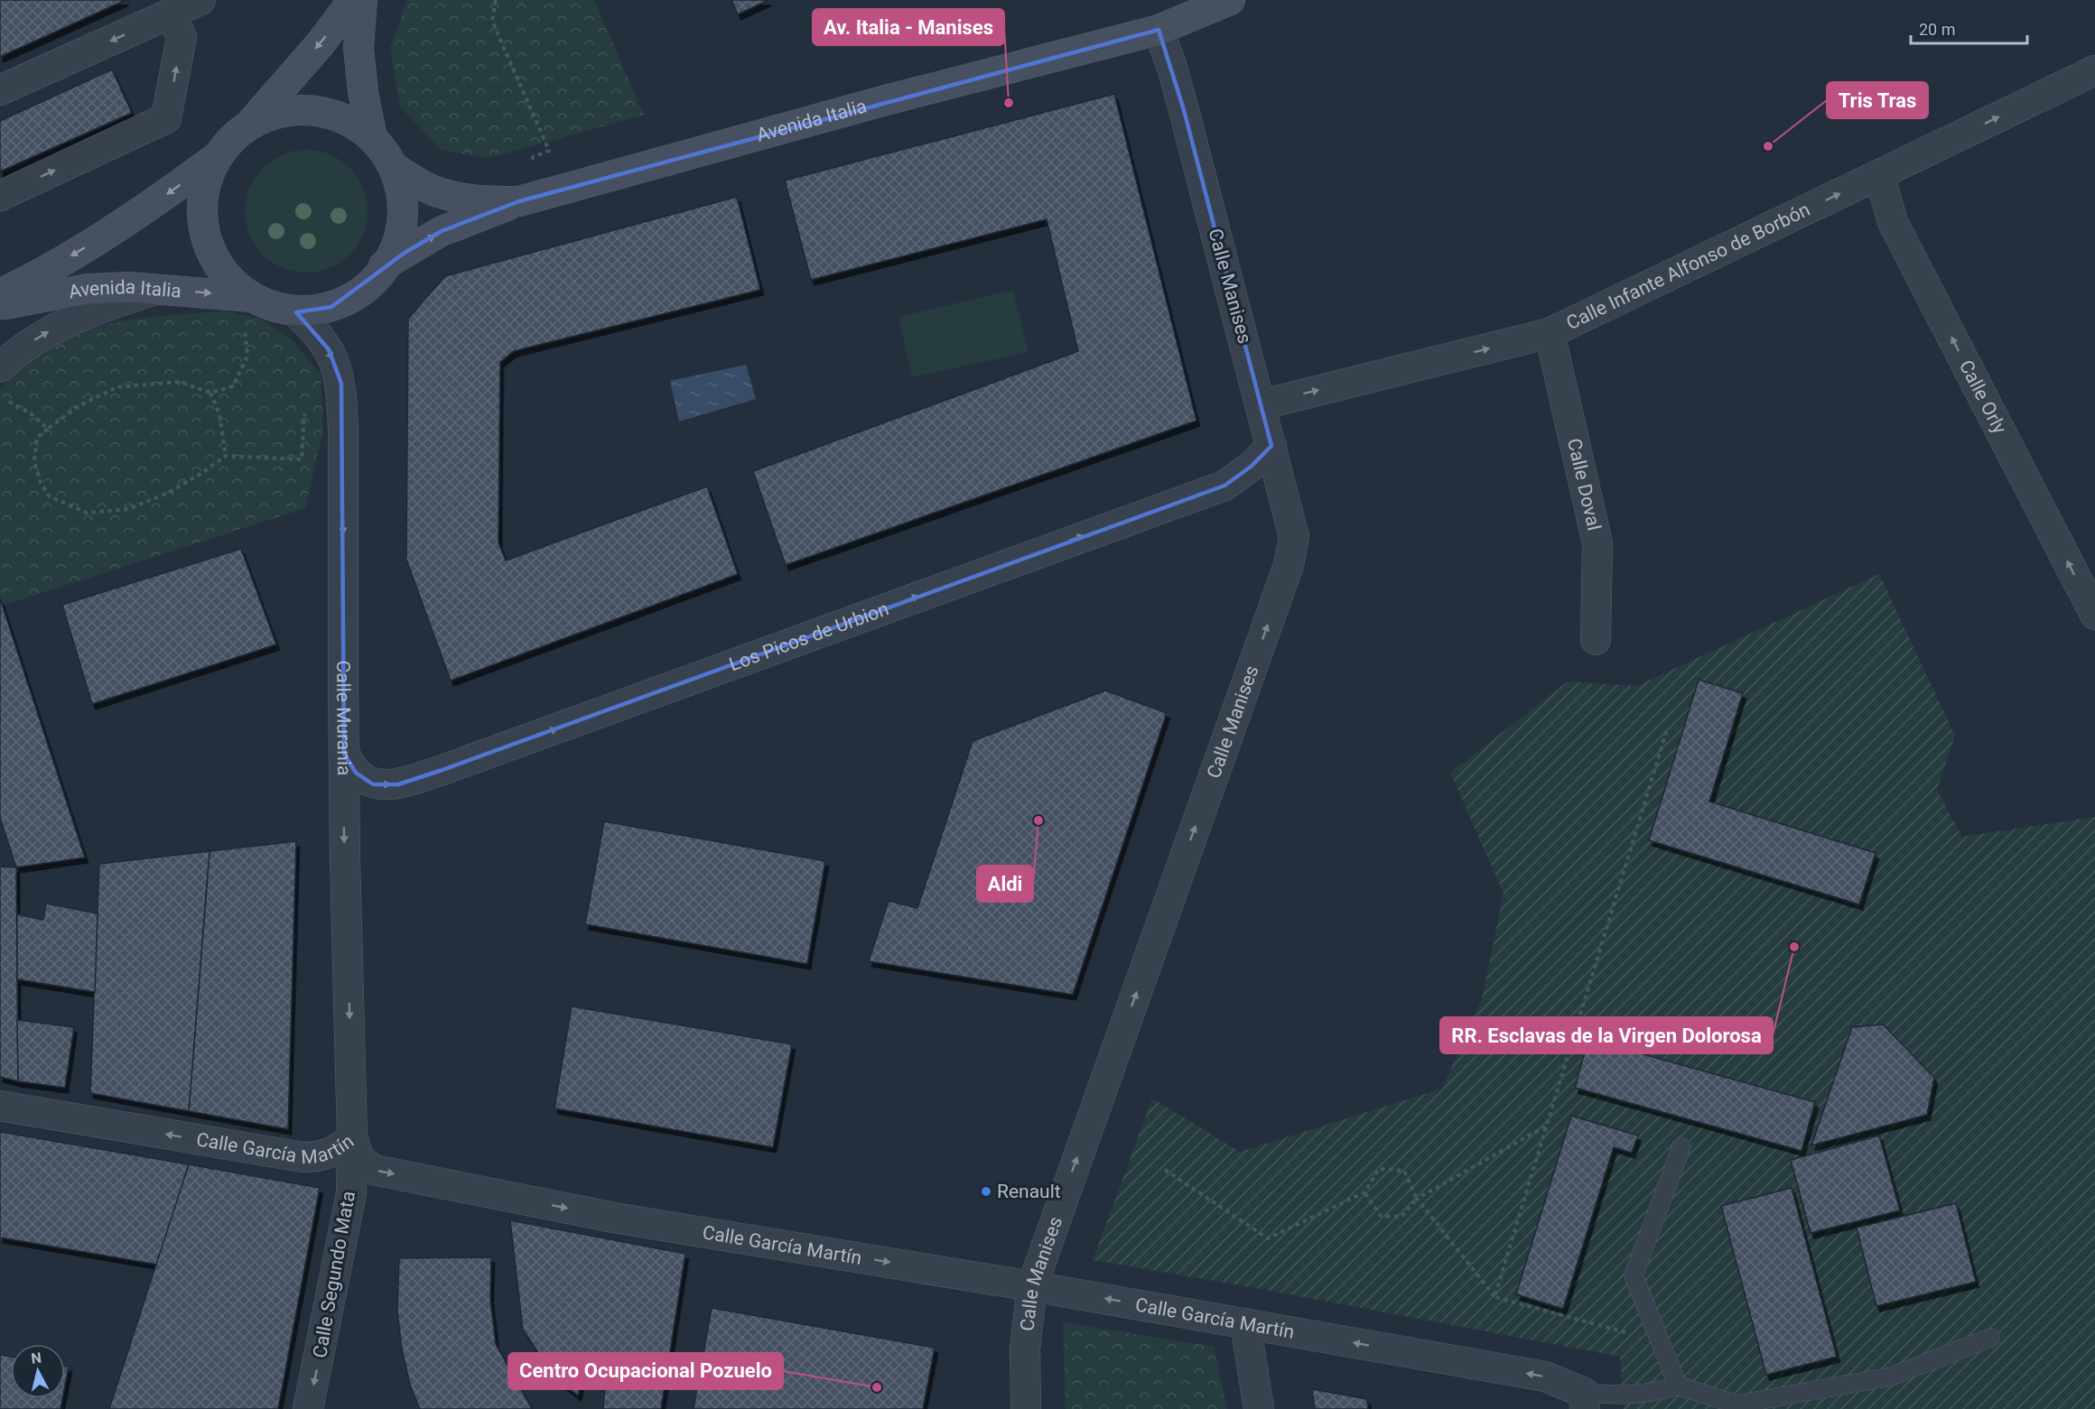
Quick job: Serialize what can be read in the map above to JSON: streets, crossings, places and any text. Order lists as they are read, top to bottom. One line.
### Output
{"streets":{"main road":["Avenida Italia"],"street":["Calle Infante Alfonso de Borbón","Calle Manises","Calle Orly","Calle Doval","Los Picos de Urbion","Calle Murania","Calle García Martín","Calle Segundo Mata"]},"crossings":[["Avenida Italia","Calle Manises"],["Calle Infante Alfonso de Borbón","Calle Manises"],["Calle Infante Alfonso de Borbón","Calle Orly"],["Calle Infante Alfonso de Borbón","Calle Doval"],["Calle Manises","Los Picos de Urbion"],["Calle Manises","Calle García Martín"],["Los Picos de Urbion","Calle Murania"],["Calle Murania","Calle García Martín"],["Calle Murania","Calle Segundo Mata"],["Calle García Martín","Calle Segundo Mata"]],"one_way":["Calle Infante Alfonso de Borbón","Calle Manises","Calle Orly","Los Picos de Urbion","Calle Murania","Calle Segundo Mata"],"places":["Av. Italia - Manises","Tris Tras","Aldi","RR. Esclavas de la Virgen Dolorosa","Renault","Centro Ocupacional Pozuelo"],"scale_bar":"20 m","north":"top"}
